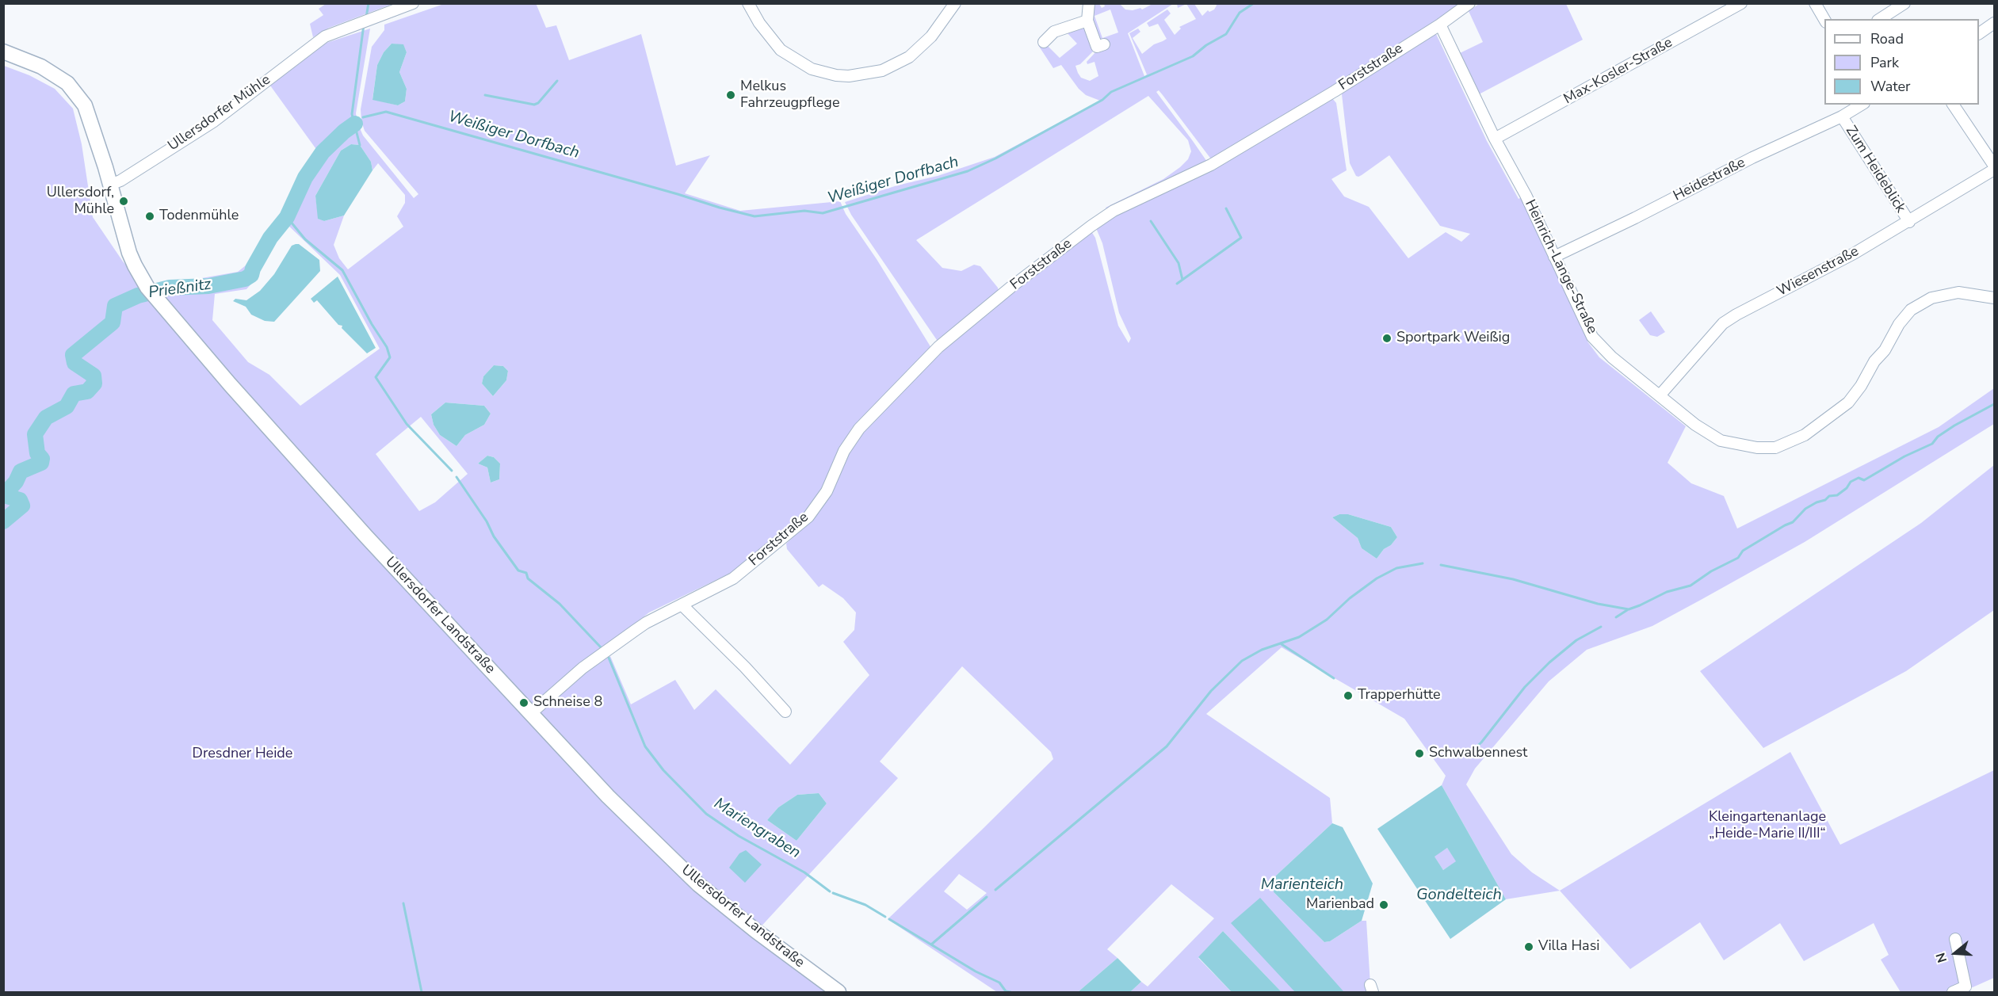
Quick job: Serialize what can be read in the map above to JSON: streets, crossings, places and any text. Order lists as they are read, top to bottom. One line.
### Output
{"streets":{"main road":["Ullersdorfer Landstraße"],"street":["Forststraße","Max-Kosler-Straße","Ullersdorfer Mühle","Zum Heideblick","Heidestraße","Heinrich-Lange-Straße","Wiesenstraße"]},"crossings":[["Forststraße","Heinrich-Lange-Straße"],["Forststraße","Ullersdorfer Landstraße"],["Max-Kosler-Straße","Heinrich-Lange-Straße"],["Ullersdorfer Mühle","Ullersdorfer Landstraße"],["Zum Heideblick","Heidestraße"],["Zum Heideblick","Wiesenstraße"],["Heidestraße","Heinrich-Lange-Straße"],["Heinrich-Lange-Straße","Wiesenstraße"]],"water":["Weißiger Dorfbach","Prießnitz","Mariengraben","Marienteich","Gondelteich"],"parks":["Dresdner Heide","Kleingartenanlage „Heide-Marie II/III“"],"places":["Melkus Fahrzeugpflege","Ullersdorf, Mühle","Todenmühle","Sportpark Weißig","Trapperhütte","Schneise 8","Schwalbennest","Marienbad","Villa Hasi"],"legend":["Road","Park","Water"],"north":"left"}
